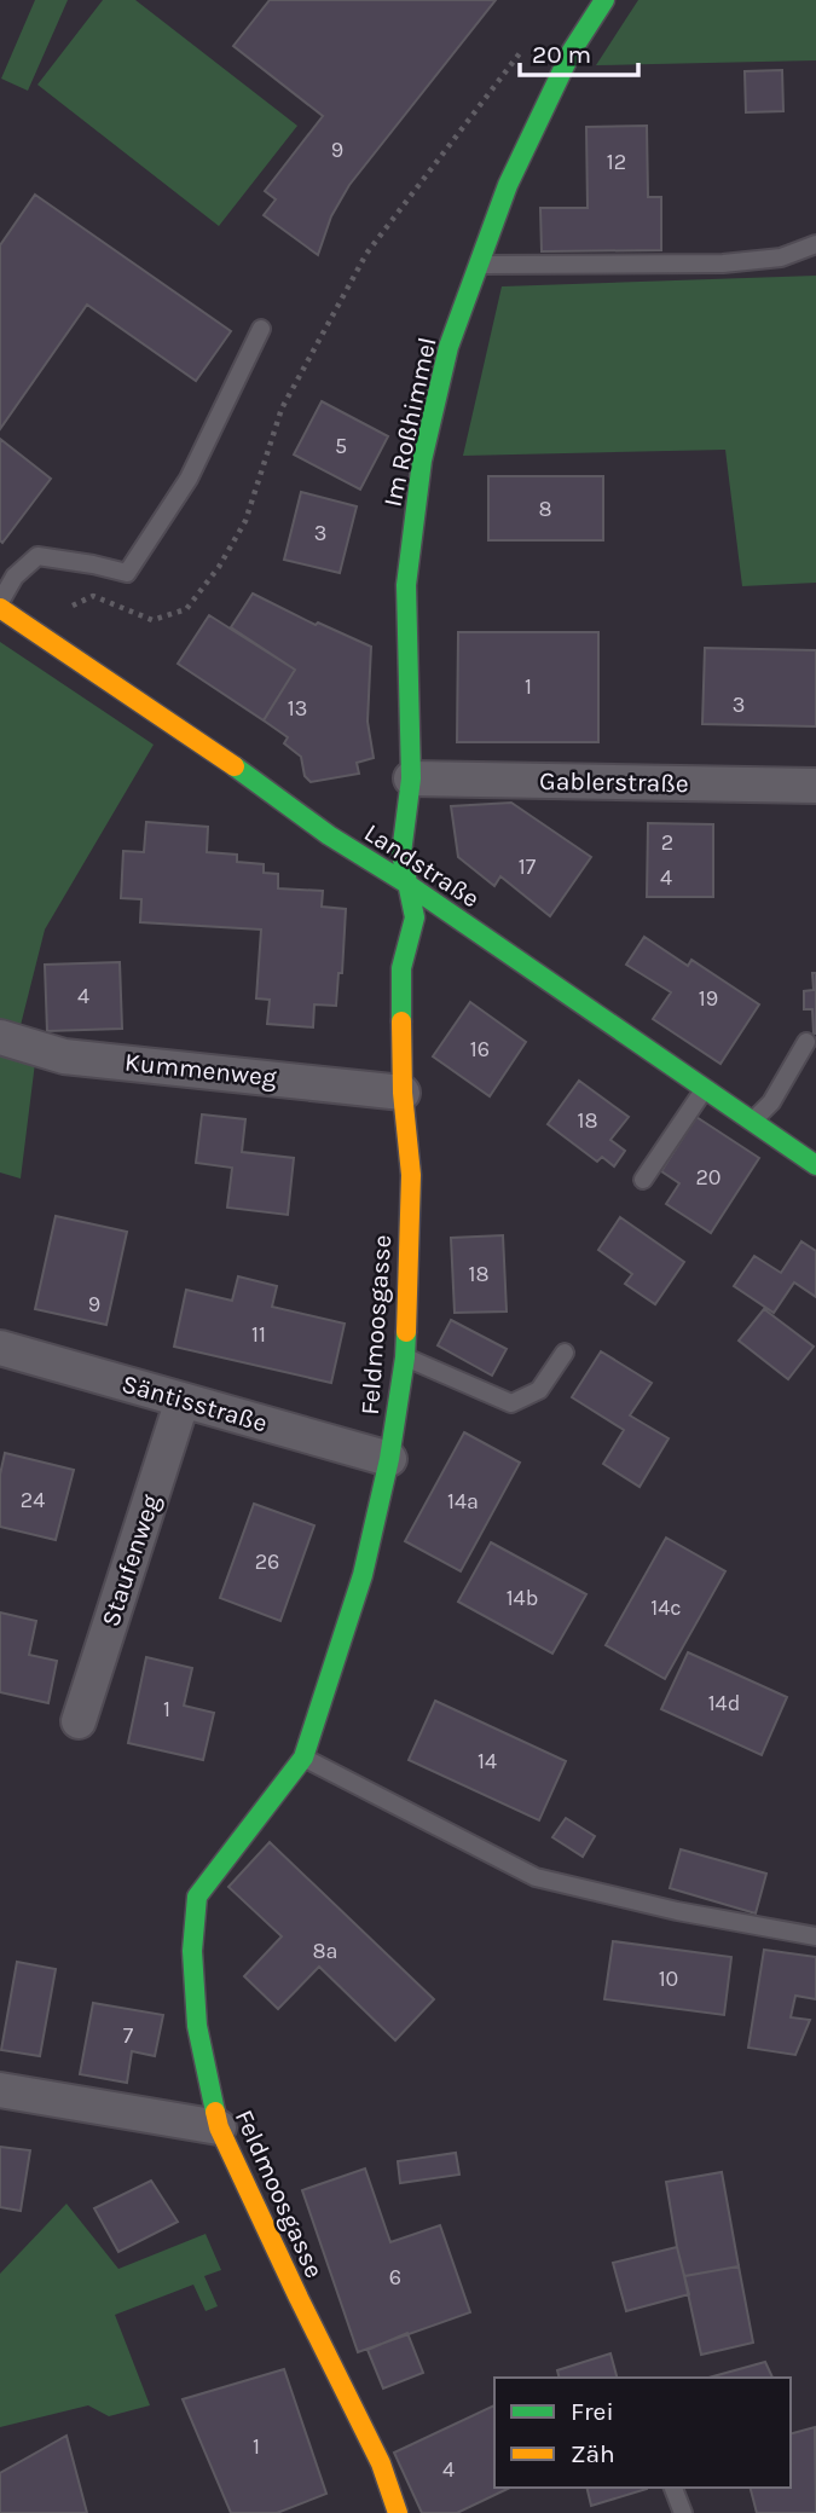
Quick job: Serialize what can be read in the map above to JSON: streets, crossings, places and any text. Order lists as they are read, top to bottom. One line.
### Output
{"streets":{"street":["Im Roßhimmel","Gablerstraße","Landstraße","Kummenweg","Feldmoosgasse","Säntisstraße","Staufenweg"]},"crossings":[["Im Roßhimmel","Gablerstraße"],["Im Roßhimmel","Landstraße"],["Im Roßhimmel","Feldmoosgasse"],["Landstraße","Feldmoosgasse"],["Kummenweg","Feldmoosgasse"],["Feldmoosgasse","Säntisstraße"],["Säntisstraße","Staufenweg"]],"house_numbers":["9","12","5","8","3","1","3","13","2","17","4","4","19","16","18","20","18","9","11","24","14a","26","14b","14c","14d","1","14","8a","10","7","6","1","4"],"legend":["Frei","Zäh"],"scale_bar":"20 m"}
